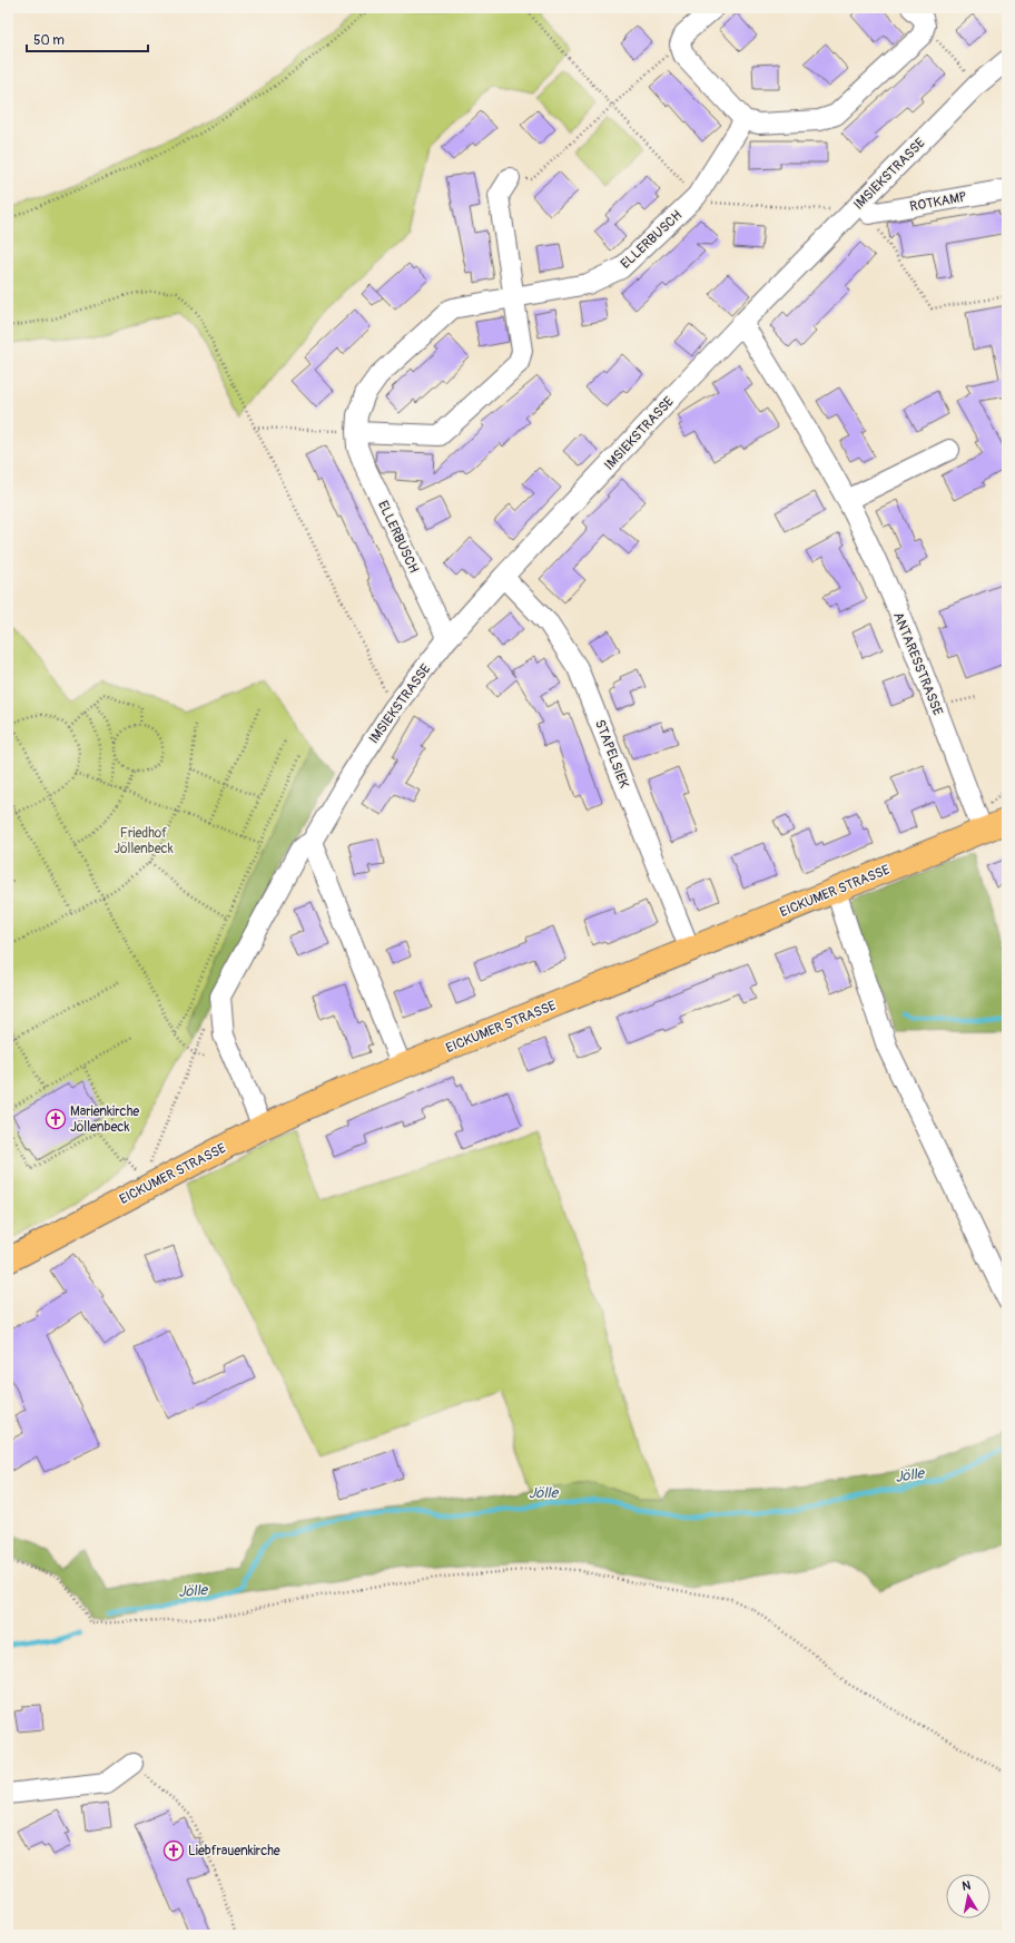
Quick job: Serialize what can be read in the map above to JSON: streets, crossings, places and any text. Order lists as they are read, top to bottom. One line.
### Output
{"streets":{"main road":["EICKUMER STRASSE"],"street":["IMSIEKSTRASSE","ROTKAMP","ELLERBUSCH","ANTARESSTRASSE","STAPELSIEK"]},"crossings":[["IMSIEKSTRASSE","ELLERBUSCH"],["IMSIEKSTRASSE","ANTARESSTRASSE"],["IMSIEKSTRASSE","STAPELSIEK"],["IMSIEKSTRASSE","EICKUMER STRASSE"],["ANTARESSTRASSE","EICKUMER STRASSE"],["STAPELSIEK","EICKUMER STRASSE"]],"water":["Jölle"],"parks":["Friedhof Jöllenbeck"],"places":{"church":["Marienkirche Jöllenbeck","Liebfrauenkirche"]},"scale_bar":"50 m","north":"top"}
